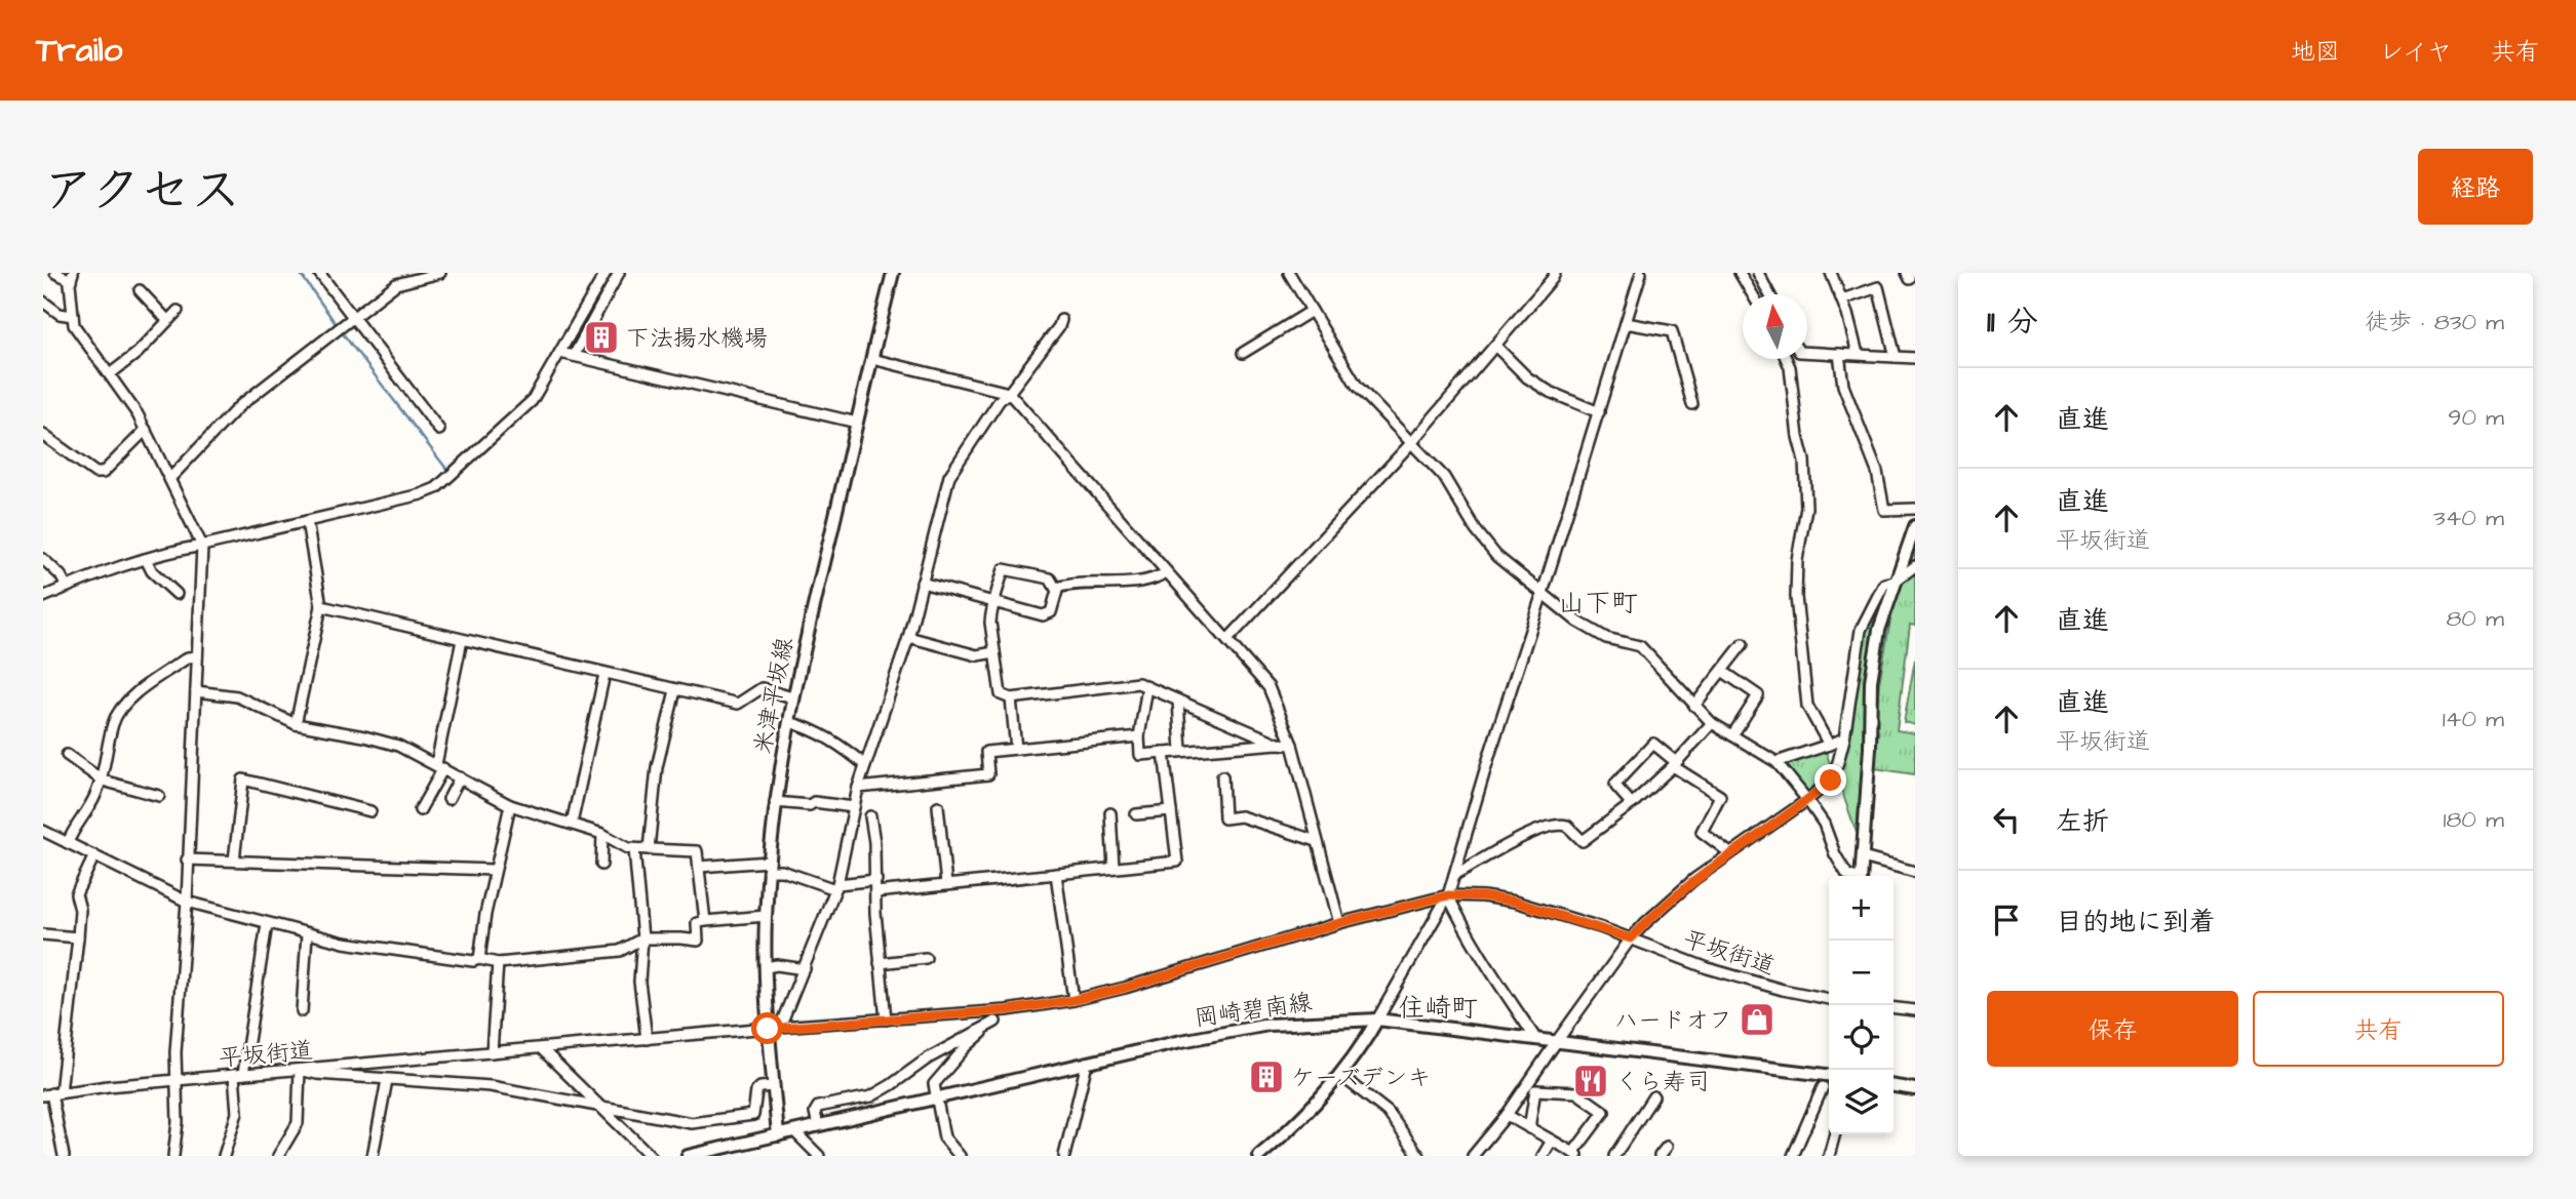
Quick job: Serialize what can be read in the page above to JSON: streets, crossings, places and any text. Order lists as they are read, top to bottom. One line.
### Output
{"streets":{"main road":["米津平坂線","岡崎碧南線"],"street":["平坂街道"]},"crossings":[["米津平坂線","岡崎碧南線"]],"districts":["山下町","住崎町"],"places":{"building":["下法揚水機場","ケーズデンキ"],"shop":["ハードオフ"],"restaurant":["くら寿司"]},"north":"top","page":{"header":"Trailo","nav":["地図","レイヤ","共有"],"title":"アクセス","buttons":["経路",["保存","共有"]],"heading":["11 分","徒歩 · 830 m"],"list":[["直進","90 m"],["直進","平坂街道","340 m"],["直進","80 m"],["直進","平坂街道","140 m"],["左折","180 m"],"目的地に到着"],"map_buttons":["+","−"]}}
